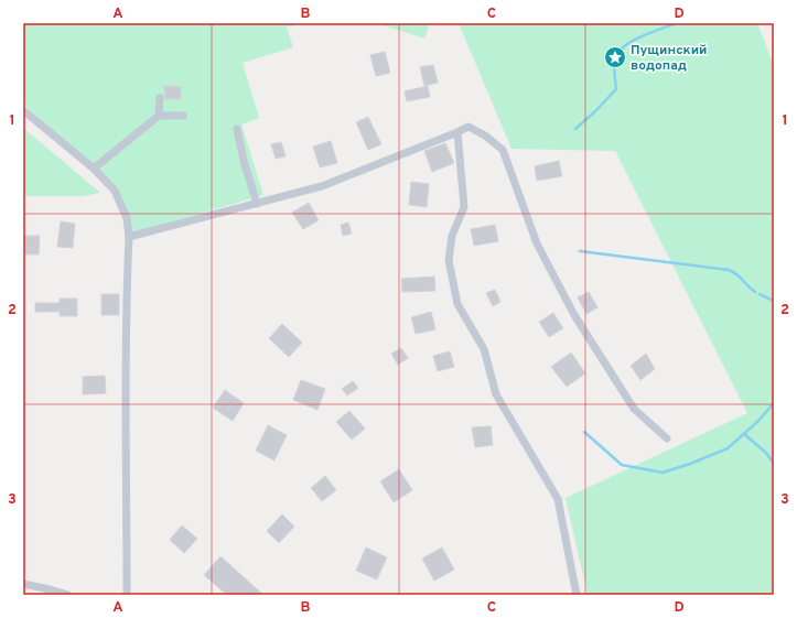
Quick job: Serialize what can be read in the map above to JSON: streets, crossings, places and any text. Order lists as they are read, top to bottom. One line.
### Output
{"places":{"place":["Пущинский водопад"]},"grid":{"columns":["A","B","C","D"],"rows":["1","2","3"]}}
